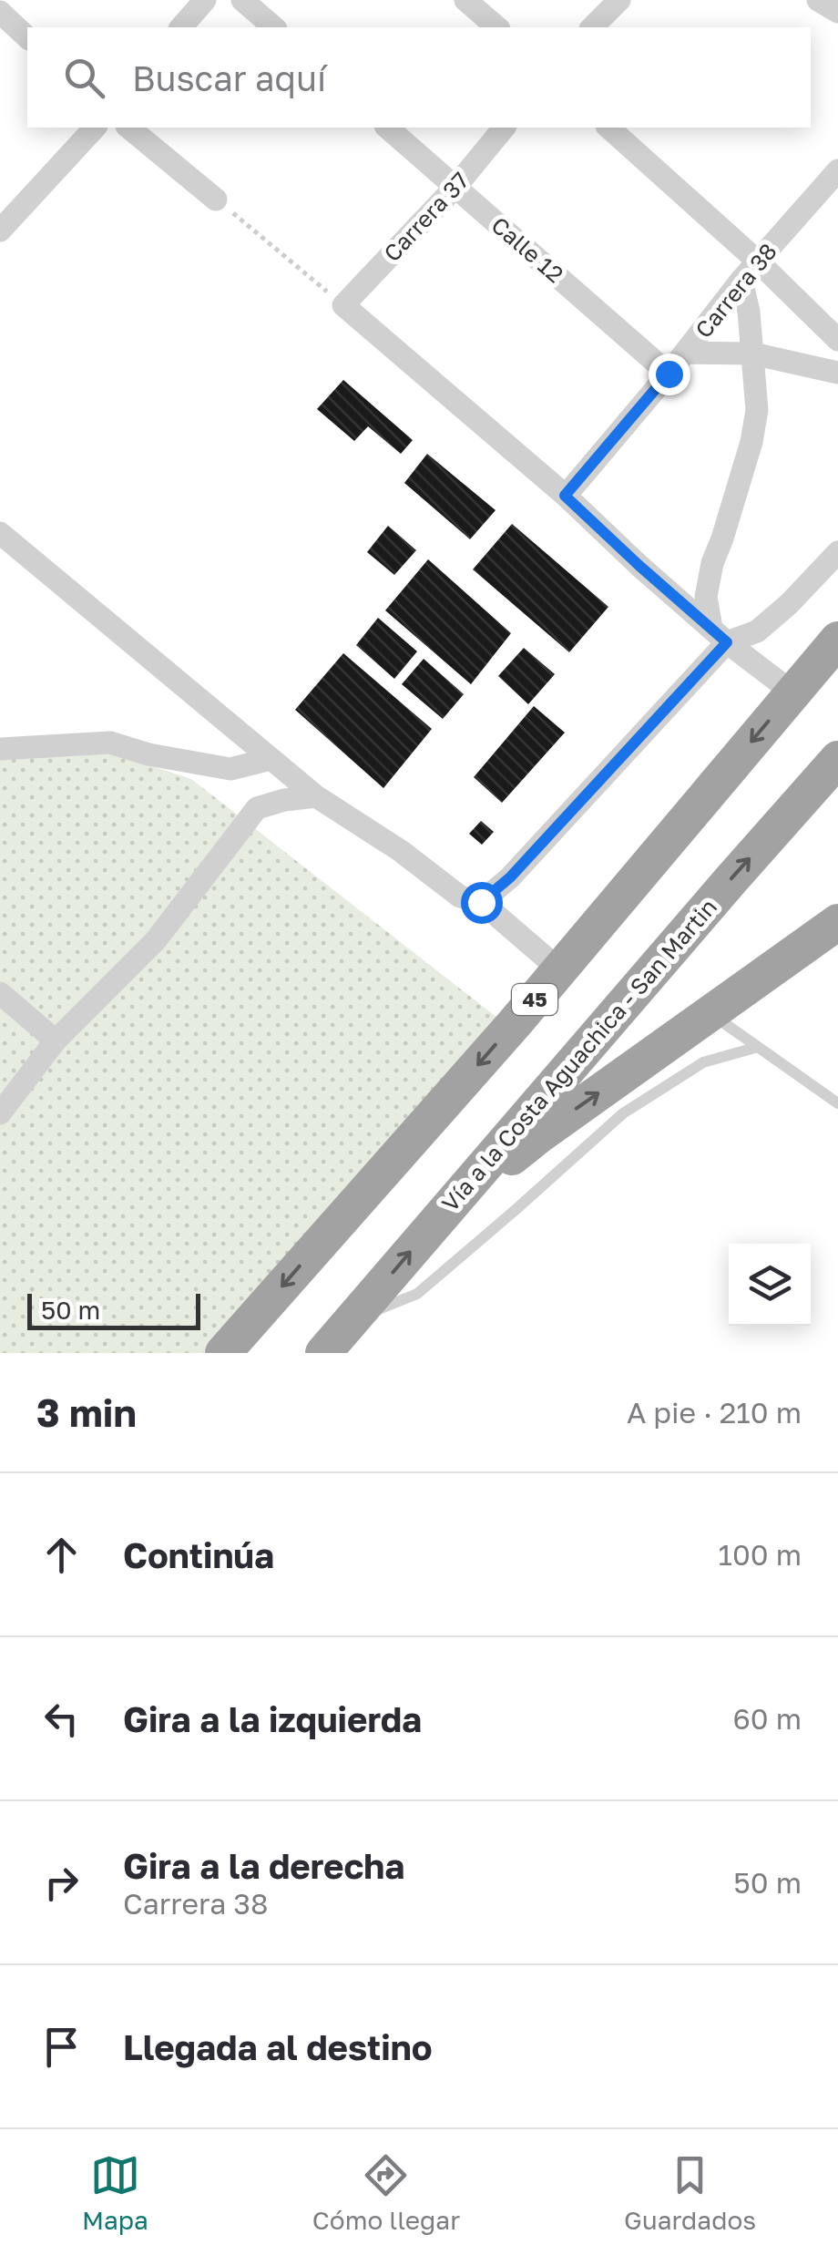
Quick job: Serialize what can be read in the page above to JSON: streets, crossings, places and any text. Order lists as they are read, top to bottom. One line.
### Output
{"streets":{"highway":["45","Vía a la Costa Aguachica - San Martin"],"street":["Carrera 37","Calle 12","Carrera 38"]},"crossings":[["Carrera 37","Calle 12"],["Calle 12","Carrera 38"]],"scale_bar":"50 m","page":{"search":"Buscar aquí","scale":"50 m","heading":["3 min","A pie · 210 m"],"list":[["Continúa","100 m"],["Gira a la izquierda","60 m"],["Gira a la derecha","Carrera 38","50 m"],"Llegada al destino"],"nav":["Mapa","Cómo llegar","Guardados"]}}
